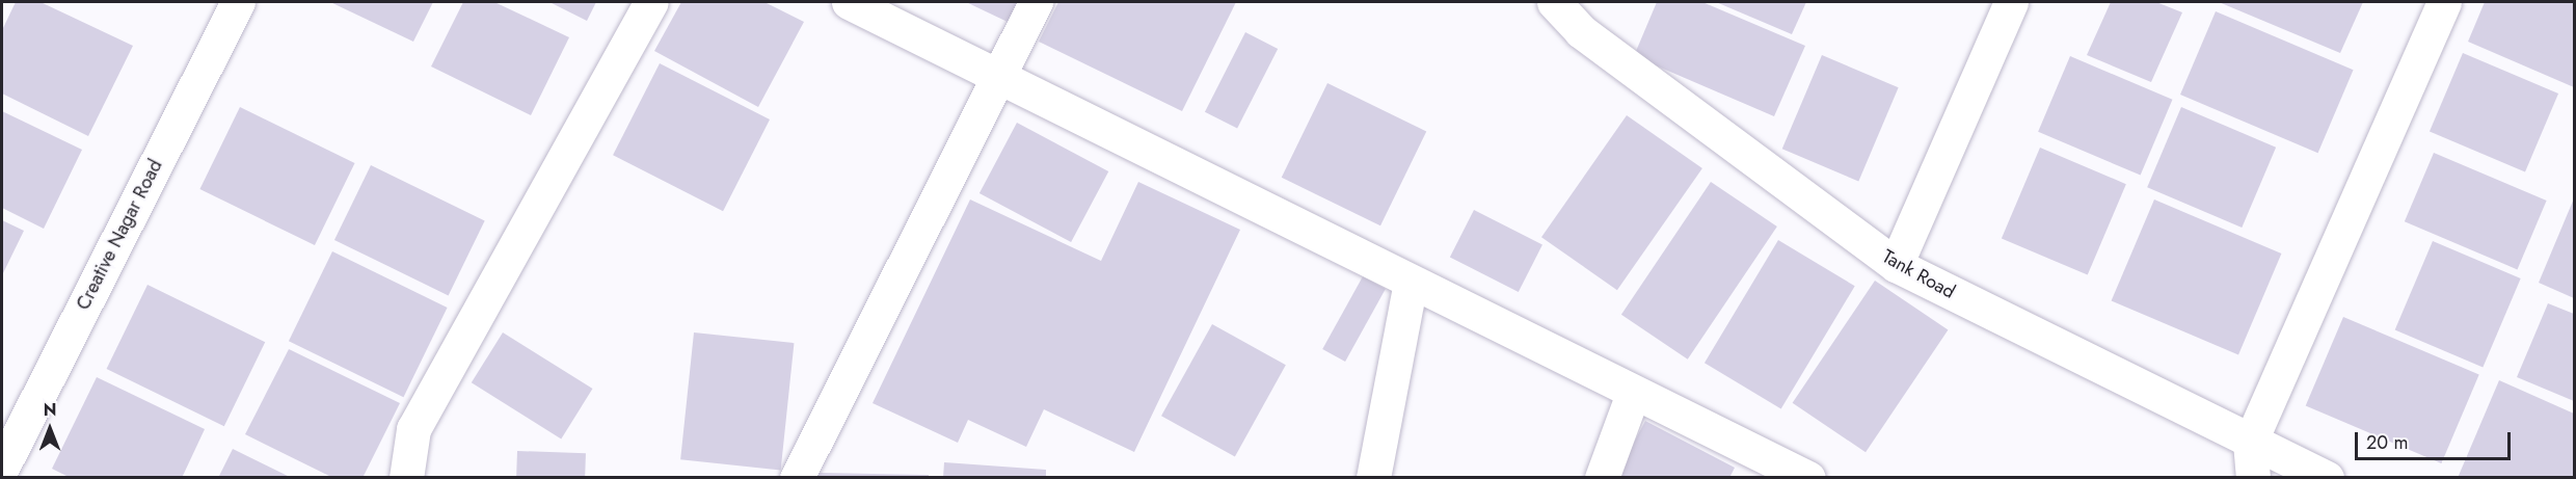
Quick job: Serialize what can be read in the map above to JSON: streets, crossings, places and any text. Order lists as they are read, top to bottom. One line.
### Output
{"streets":{"street":["Creative Nagar Road","Tank Road"]},"scale_bar":"20 m","north":"top"}
